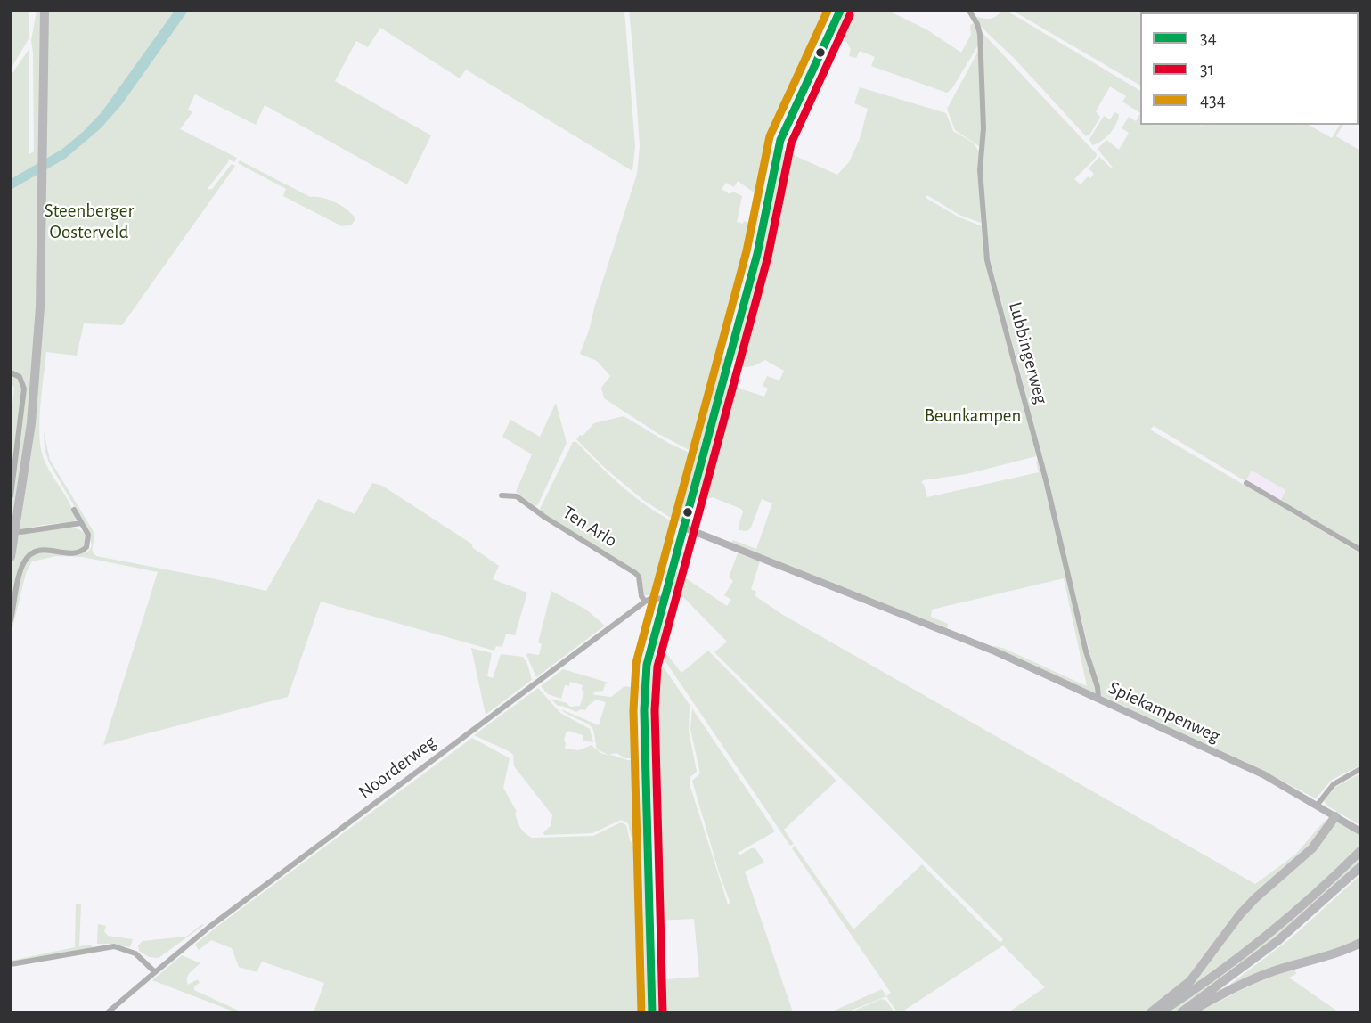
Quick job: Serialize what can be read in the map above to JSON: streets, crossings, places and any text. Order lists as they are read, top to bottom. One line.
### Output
{"streets":{"main road":["Spiekampenweg"],"street":["Lubbingerweg","Ten Arlo","Noorderweg"]},"crossings":[["Lubbingerweg","Spiekampenweg"],["Ten Arlo","Noorderweg"]],"parks":["Steenberger Oosterveld","Beunkampen"],"lines":["transit line 34","transit line 434","transit line 31"],"legend":["34","31","434"]}
